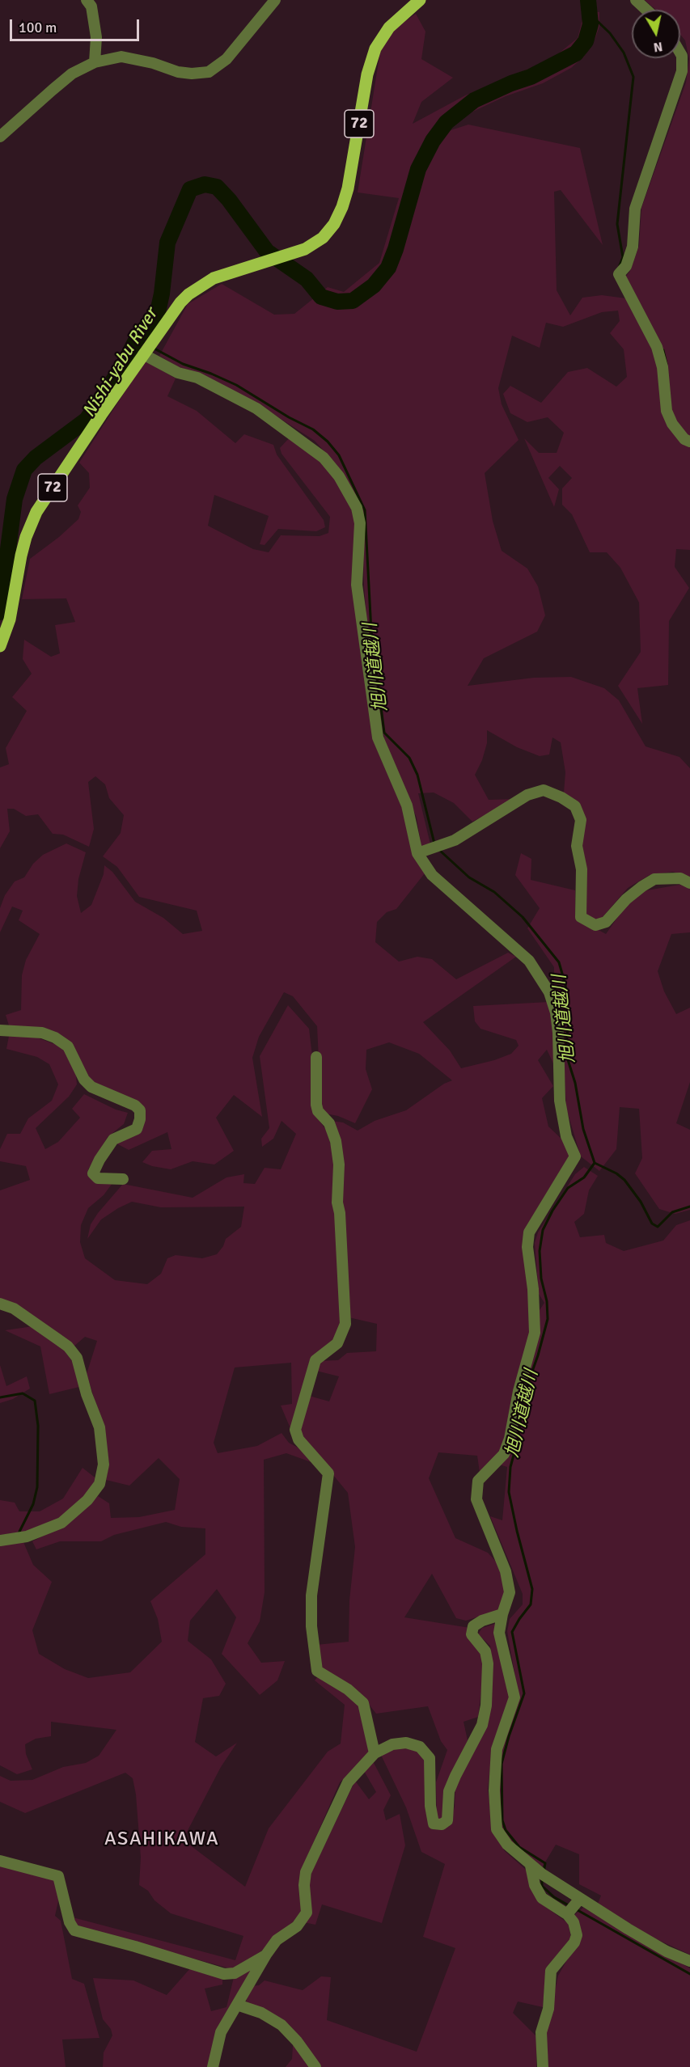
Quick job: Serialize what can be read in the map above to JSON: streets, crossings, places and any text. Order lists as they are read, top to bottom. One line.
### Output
{"streets":{"main road":["72"]},"districts":["ASAHIKAWA"],"water":["Nishi-yabu River","旭川道越川"],"scale_bar":"100 m","north":"bottom"}
